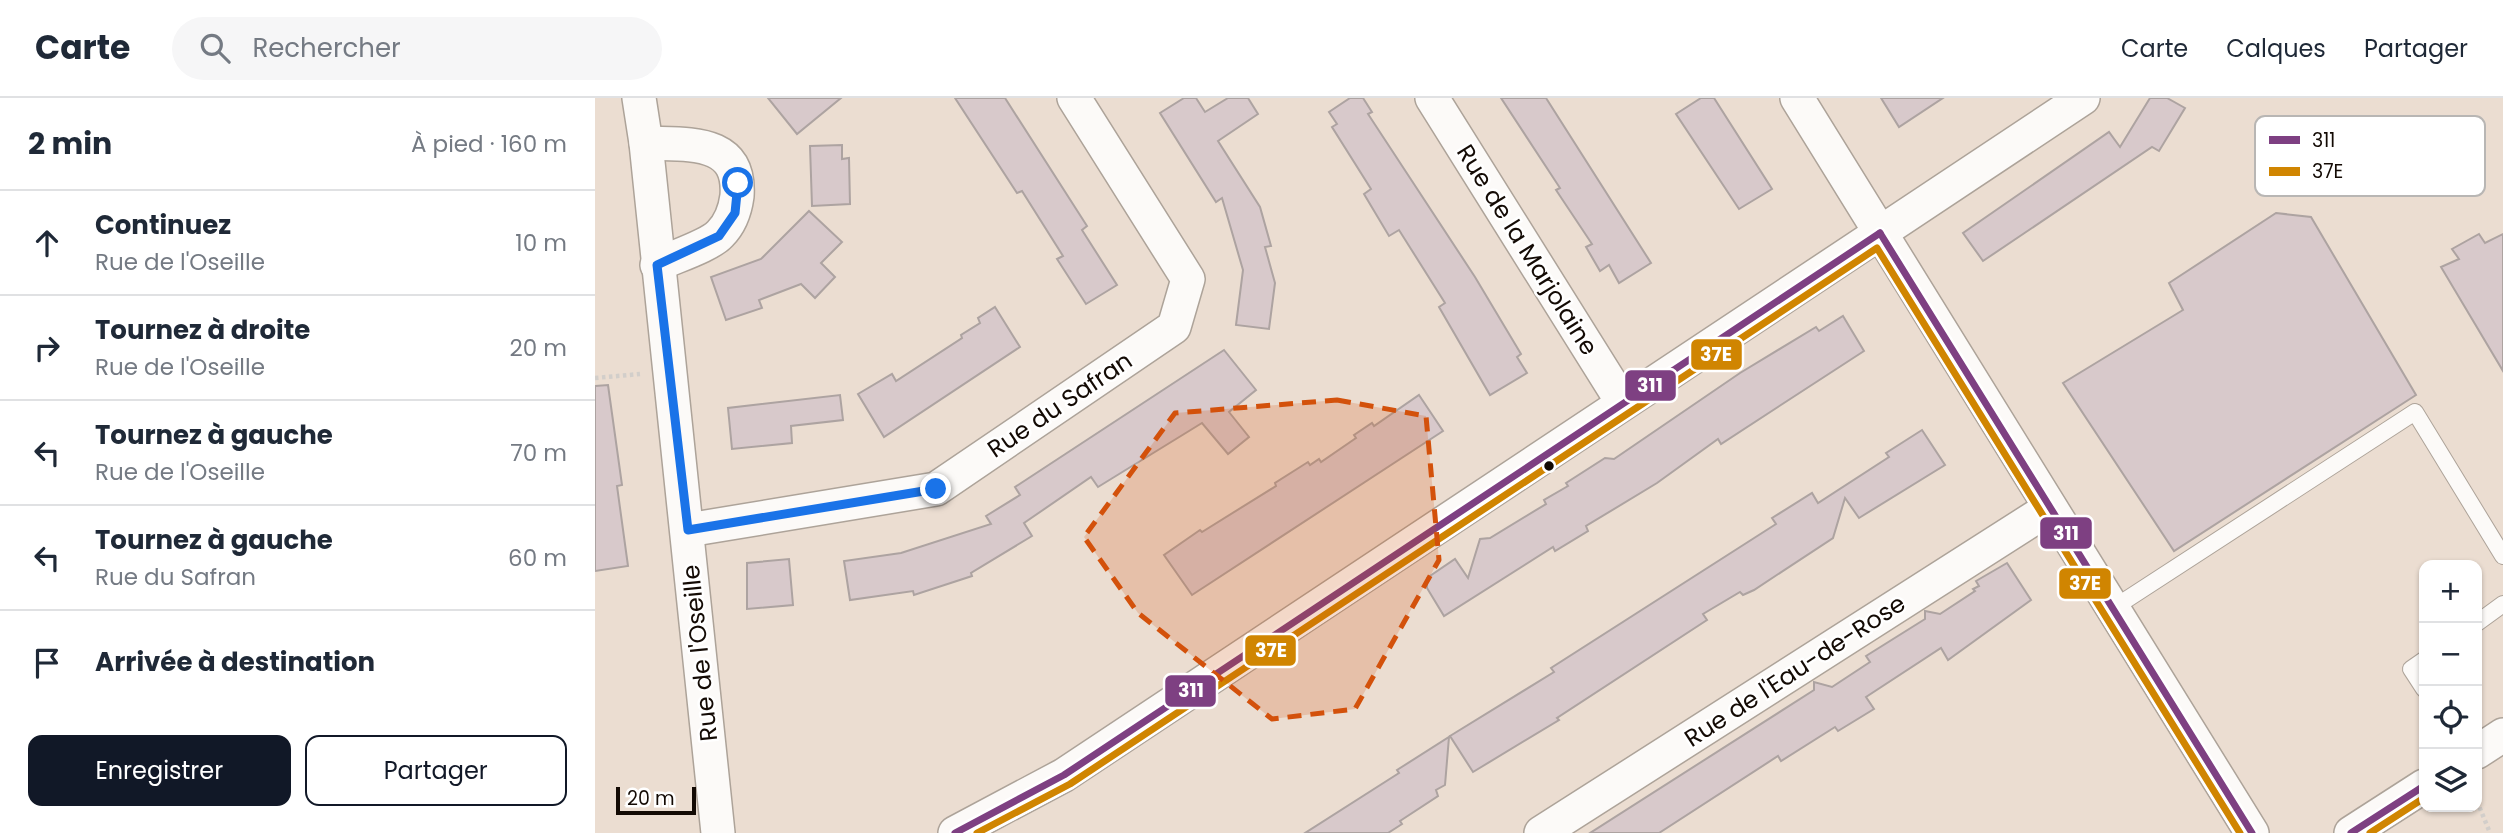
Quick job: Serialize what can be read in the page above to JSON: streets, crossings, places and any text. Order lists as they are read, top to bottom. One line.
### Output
{"streets":{"street":["Rue de la Marjolaine","Rue du Safran","Rue de l'Oseille","Rue de l'Eau-de-Rose"]},"crossings":[["Rue du Safran","Rue de l'Oseille"]],"lines":["transit line 311","transit line 37E"],"legend":["311","37E"],"scale_bar":"20 m","page":{"header":"Carte","search":"Rechercher","nav":["Carte","Calques","Partager"],"heading":["2 min","À pied · 160 m"],"list":[["Continuez","Rue de l'Oseille","10 m"],["Tournez à droite","Rue de l'Oseille","20 m"],["Tournez à gauche","Rue de l'Oseille","70 m"],["Tournez à gauche","Rue du Safran","60 m"],"Arrivée à destination"],"map_buttons":["+","−"],"buttons":["Enregistrer","Partager"],"scale":"20 m"}}
